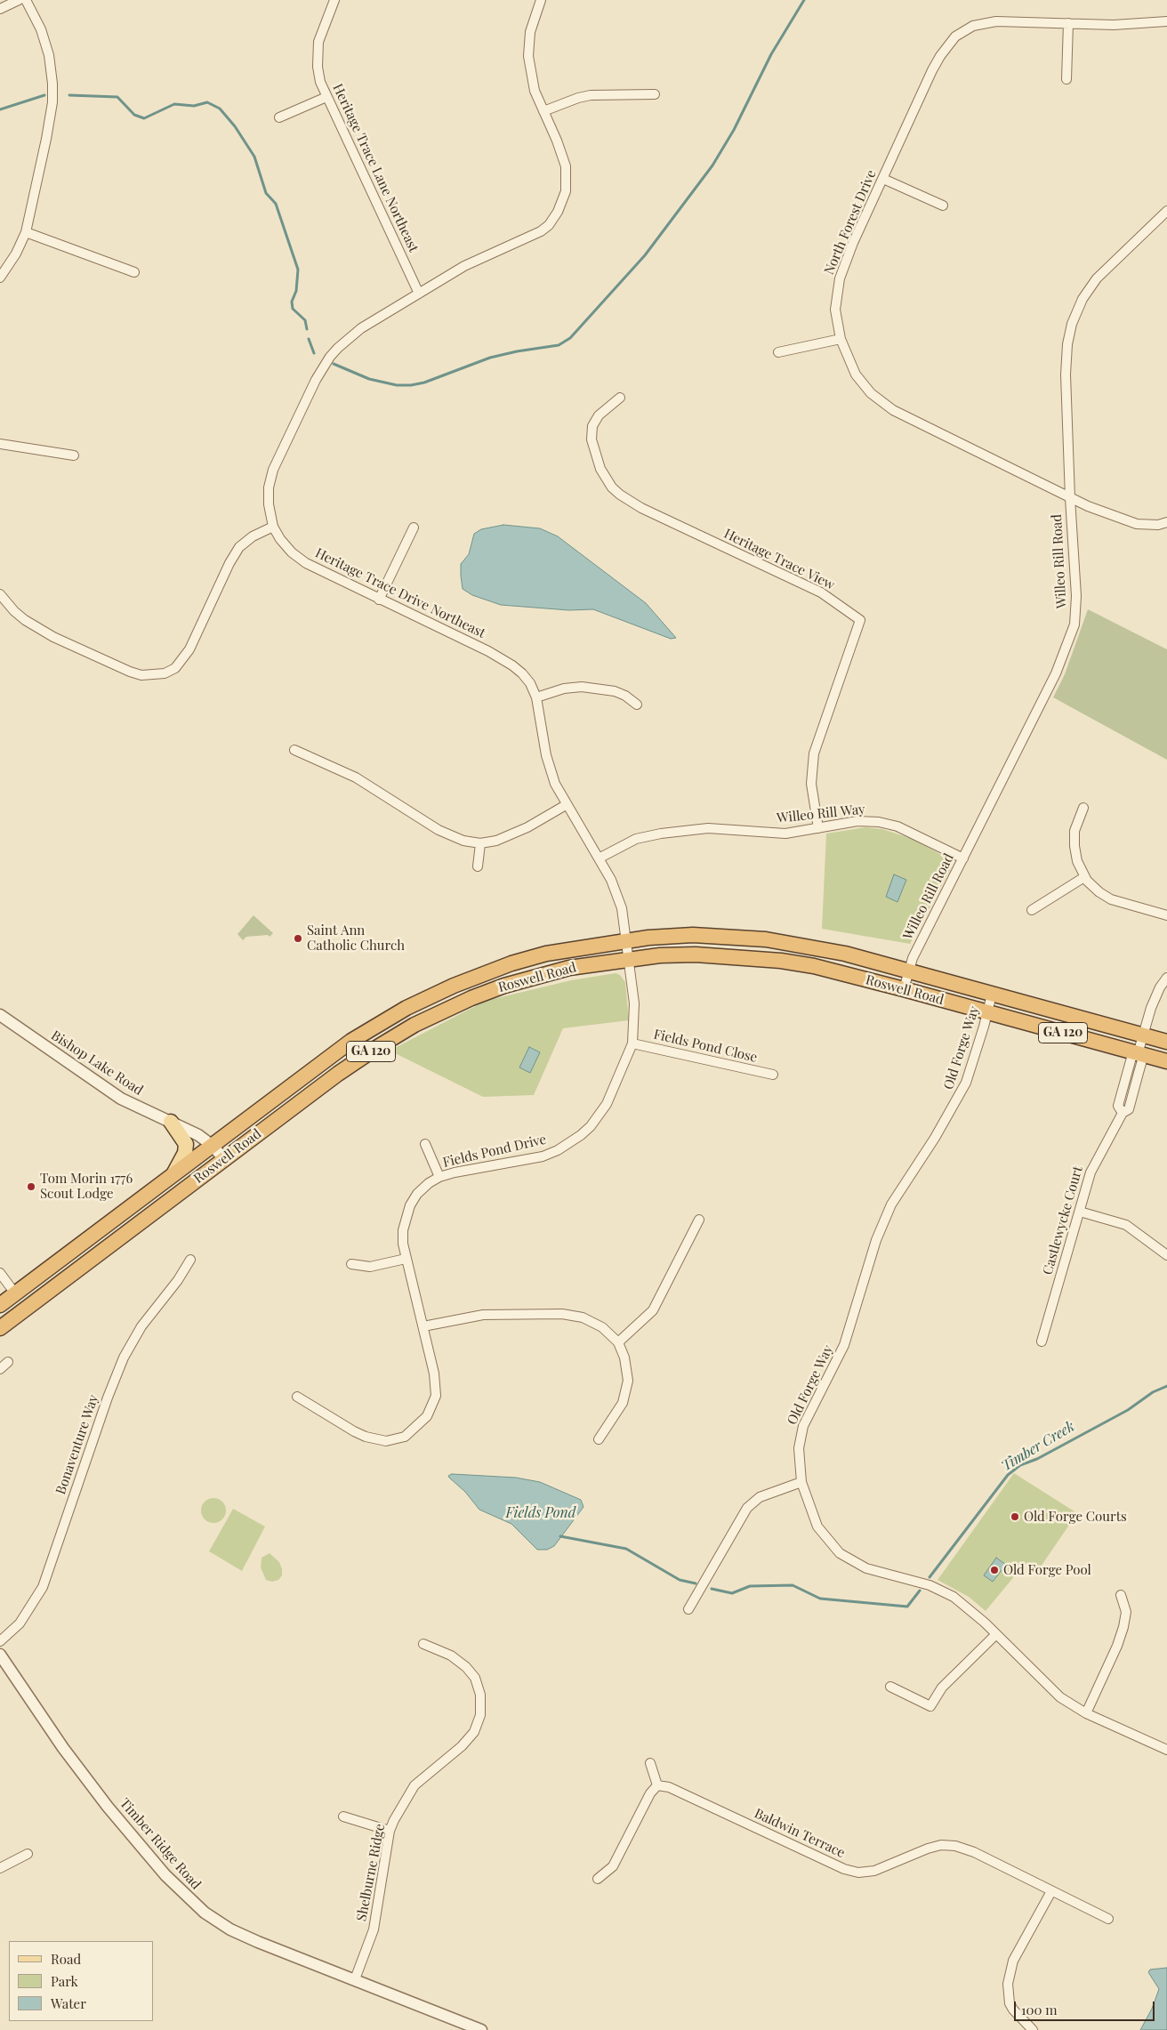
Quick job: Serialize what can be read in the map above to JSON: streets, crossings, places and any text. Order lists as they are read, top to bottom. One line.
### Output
{"streets":{"highway":["Roswell Road","GA 120"],"street":["Heritage Trace Lane Northeast","North Forest Drive","Heritage Trace View","Willeo Rill Road","Heritage Trace Drive Northeast","Willeo Rill Way","Fields Pond Close","Old Forge Way","Bishop Lake Road","Fields Pond Drive","Castlewycke Court","Bonaventure Way","Baldwin Terrace","Timber Ridge Road","Shelburne Ridge"]},"crossings":[["Heritage Trace Lane Northeast","Heritage Trace Drive Northeast"],["North Forest Drive","Willeo Rill Road"],["Heritage Trace View","Willeo Rill Way"],["Willeo Rill Road","Willeo Rill Way"],["Willeo Rill Road","Roswell Road"],["Heritage Trace Drive Northeast","Willeo Rill Way"],["Heritage Trace Drive Northeast","Roswell Road"],["Heritage Trace Drive Northeast","Fields Pond Drive"],["Roswell Road","Old Forge Way"],["Roswell Road","Bishop Lake Road"],["Roswell Road","Fields Pond Drive"],["Roswell Road","Castlewycke Court"],["Fields Pond Close","Fields Pond Drive"],["Timber Ridge Road","Shelburne Ridge"]],"water":["Timber Creek","Fields Pond"],"places":["Saint Ann Catholic Church","Tom Morin 1776 Scout Lodge","Old Forge Courts","Old Forge Pool"],"legend":["Road","Park","Water"],"scale_bar":"100 m"}
